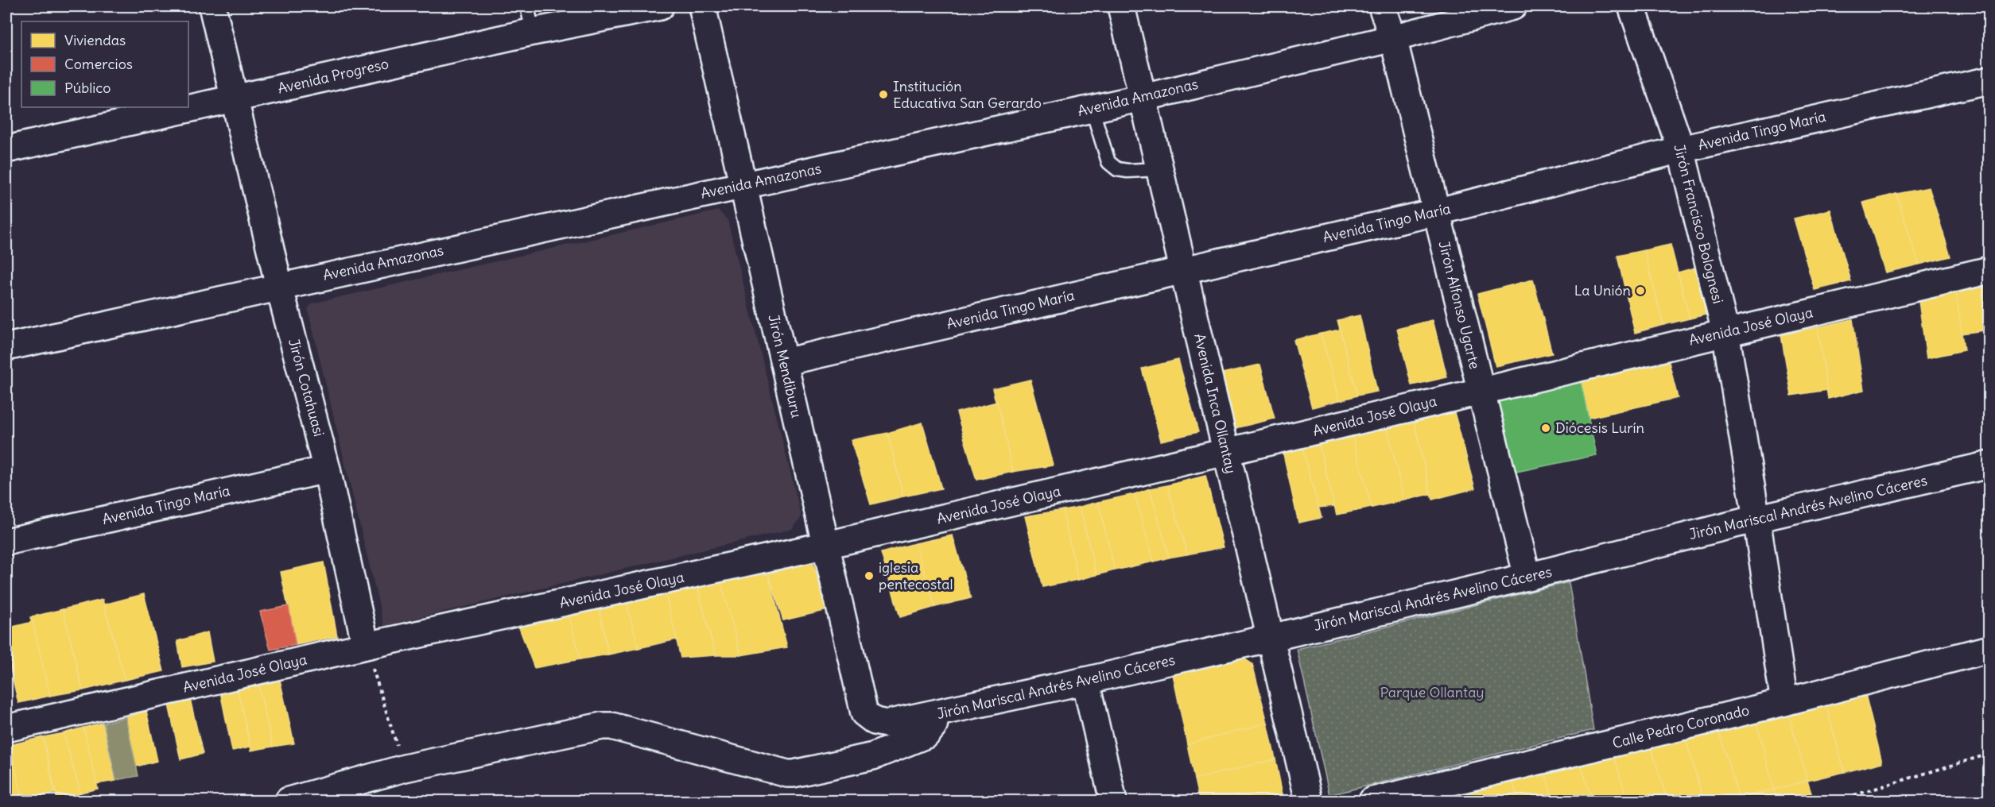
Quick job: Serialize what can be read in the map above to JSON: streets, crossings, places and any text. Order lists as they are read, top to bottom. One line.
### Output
{"streets":{"street":["Avenida Progreso","Avenida Amazonas","Avenida Tingo María","Jirón Francisco Bolognesi","Jirón Alfonso Ugarte","Avenida José Olaya","Jirón Mendiburu","Jirón Cotahuasi","Avenida Inca Ollantay","Jirón Mariscal Andrés Avelino Cáceres","Calle Pedro Coronado"]},"crossings":[["Avenida Progreso","Jirón Cotahuasi"],["Avenida Amazonas","Jirón Alfonso Ugarte"],["Avenida Amazonas","Jirón Mendiburu"],["Avenida Amazonas","Jirón Cotahuasi"],["Avenida Amazonas","Avenida Inca Ollantay"],["Avenida Tingo María","Jirón Francisco Bolognesi"],["Avenida Tingo María","Jirón Alfonso Ugarte"],["Avenida Tingo María","Jirón Mendiburu"],["Avenida Tingo María","Jirón Cotahuasi"],["Avenida Tingo María","Avenida Inca Ollantay"],["Jirón Francisco Bolognesi","Avenida José Olaya"],["Jirón Francisco Bolognesi","Jirón Mariscal Andrés Avelino Cáceres"],["Jirón Francisco Bolognesi","Calle Pedro Coronado"],["Jirón Alfonso Ugarte","Avenida José Olaya"],["Jirón Alfonso Ugarte","Jirón Mariscal Andrés Avelino Cáceres"],["Avenida José Olaya","Jirón Mendiburu"],["Avenida José Olaya","Jirón Cotahuasi"],["Avenida José Olaya","Avenida Inca Ollantay"],["Jirón Mendiburu","Jirón Mariscal Andrés Avelino Cáceres"],["Avenida Inca Ollantay","Jirón Mariscal Andrés Avelino Cáceres"]],"parks":["Parque Ollantay"],"places":["Institución Educativa San Gerardo","La Unión","Diócesis Lurín","iglesia pentecostal"],"legend":["Viviendas","Comercios","Público"]}
